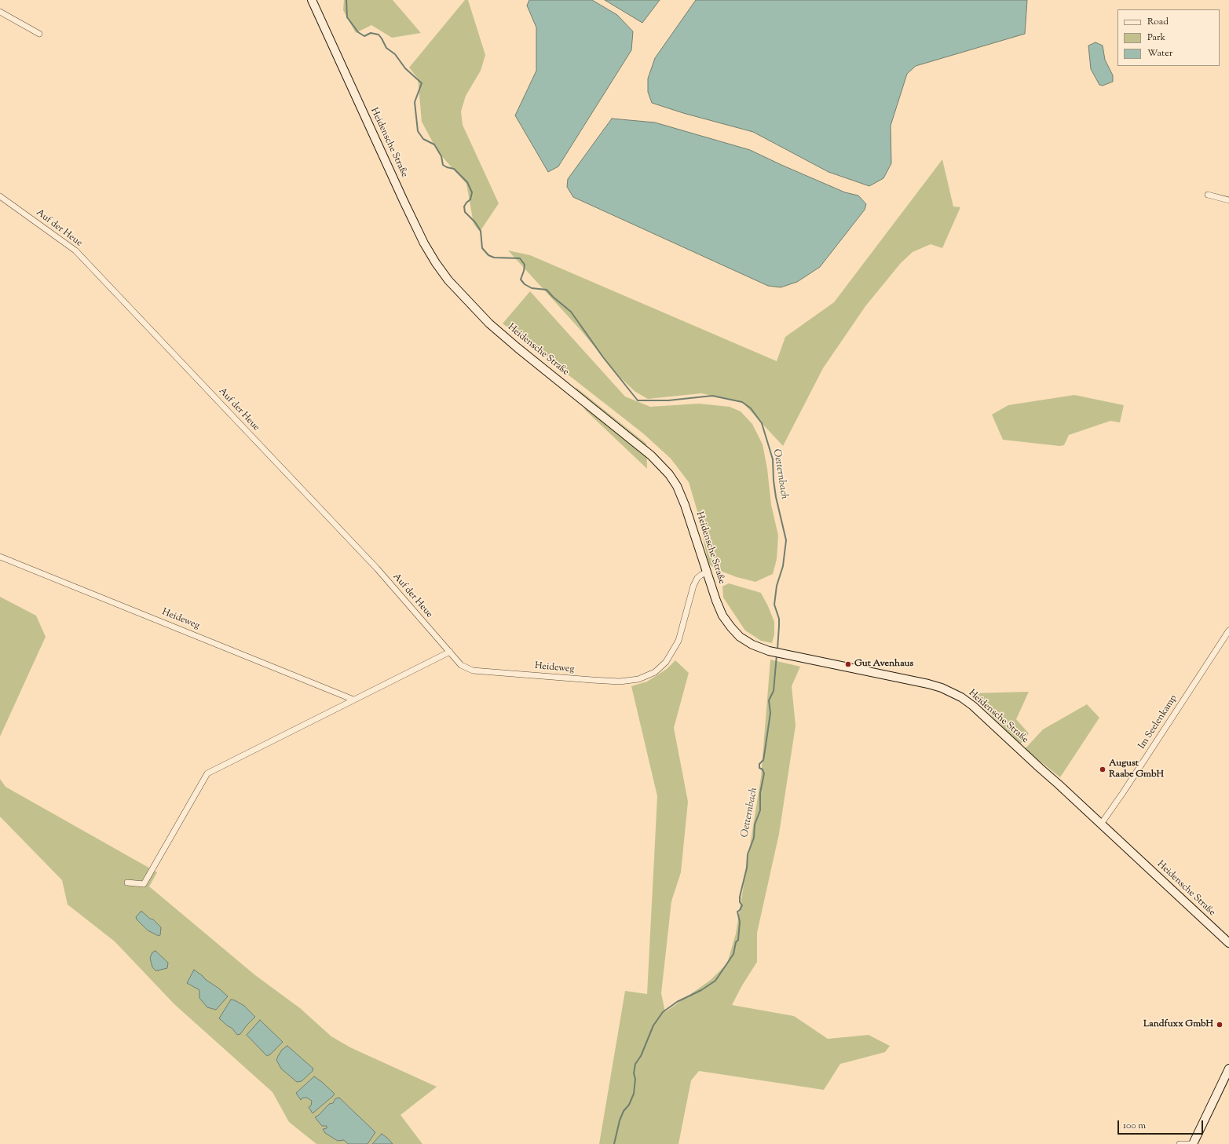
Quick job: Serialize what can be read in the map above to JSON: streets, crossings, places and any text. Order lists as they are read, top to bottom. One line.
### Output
{"streets":{"main road":["Heidensche Straße"],"street":["Auf der Heue","Heideweg","Im Seelenkamp"]},"crossings":[["Heidensche Straße","Heideweg"],["Heidensche Straße","Im Seelenkamp"],["Auf der Heue","Heideweg"]],"water":["Oetternbach"],"places":["Gut Avenhaus","August Raabe GmbH","Landfuxx GmbH"],"legend":["Road","Park","Water"],"scale_bar":"100 m"}
